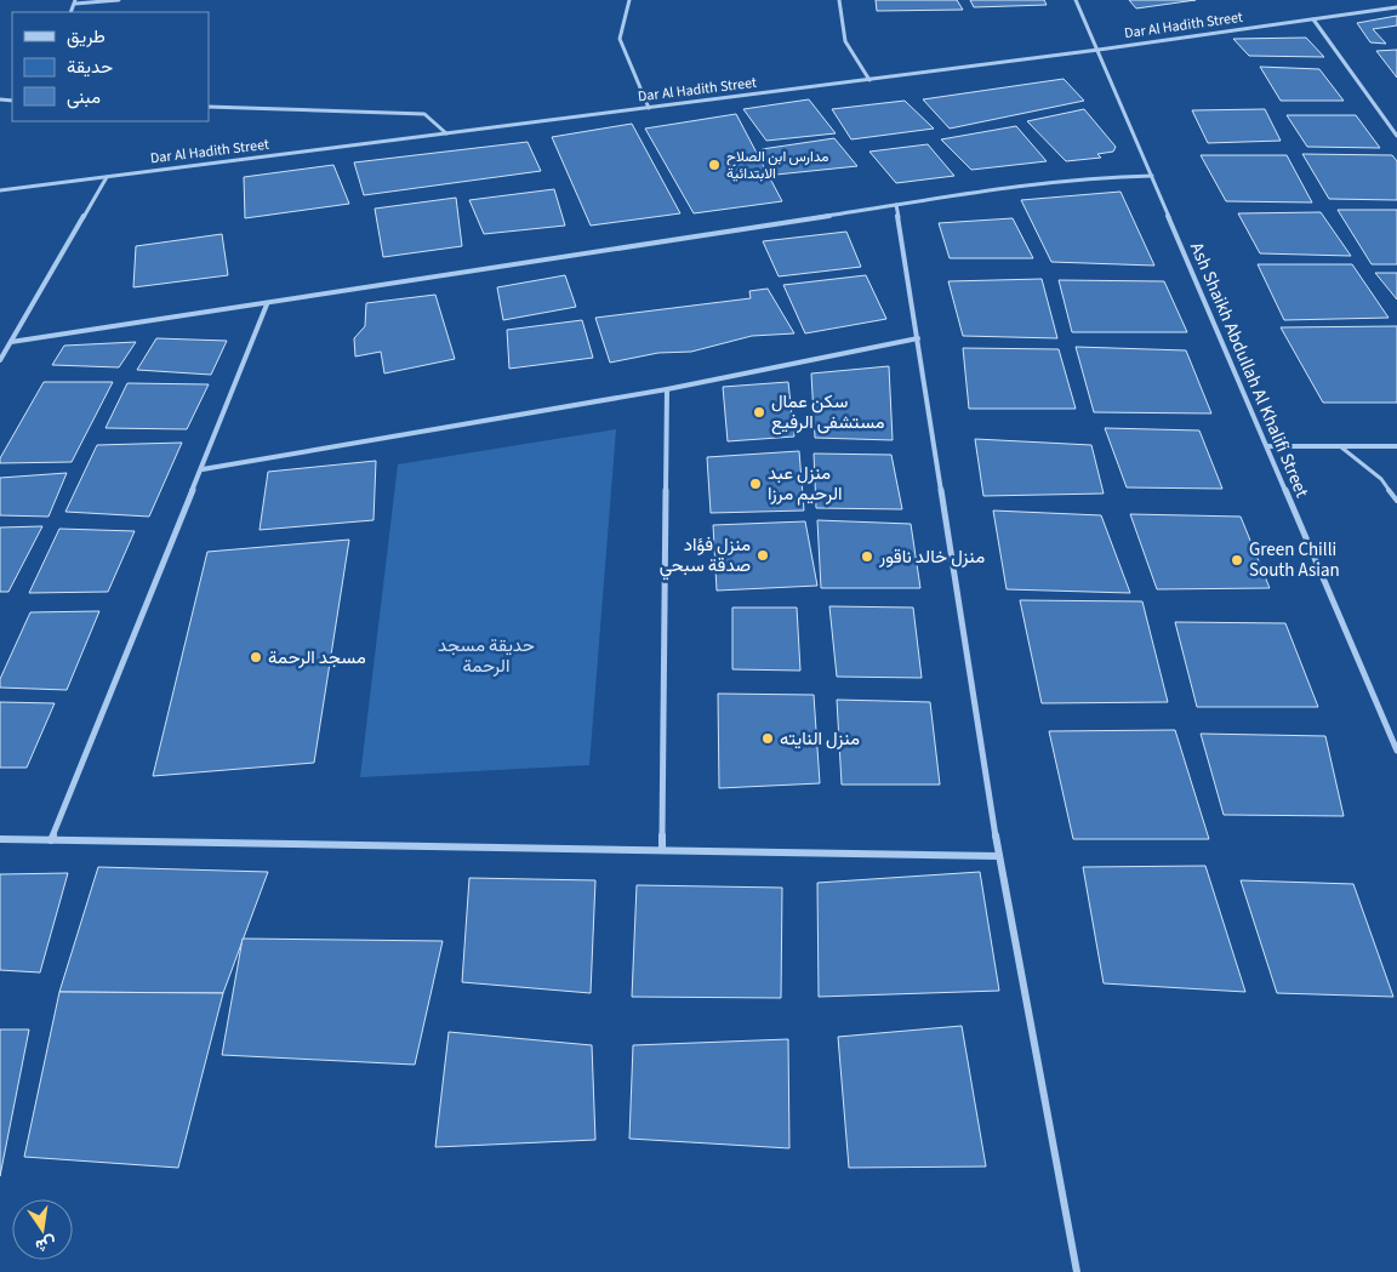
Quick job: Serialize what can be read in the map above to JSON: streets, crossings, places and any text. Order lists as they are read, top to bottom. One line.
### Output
{"streets":{"street":["Dar Al Hadith Street","Ash Shaikh Abdullah Al Khalifi Street"]},"crossings":[["Dar Al Hadith Street","Ash Shaikh Abdullah Al Khalifi Street"]],"parks":["حديقة مسجد الرحمة"],"places":["مدارس ابن الصلاح الابتدائية","سكن عمال مستشفى الرفيع","منزل عبد الرحيم مرزا","منزل فؤاد صدقة سبحي","منزل خالد ناقور","Green Chilli South Asian","مسجد الرحمة","منزل النايته"],"legend":["طريق","حديقة","مبنى"],"north":"bottom"}
